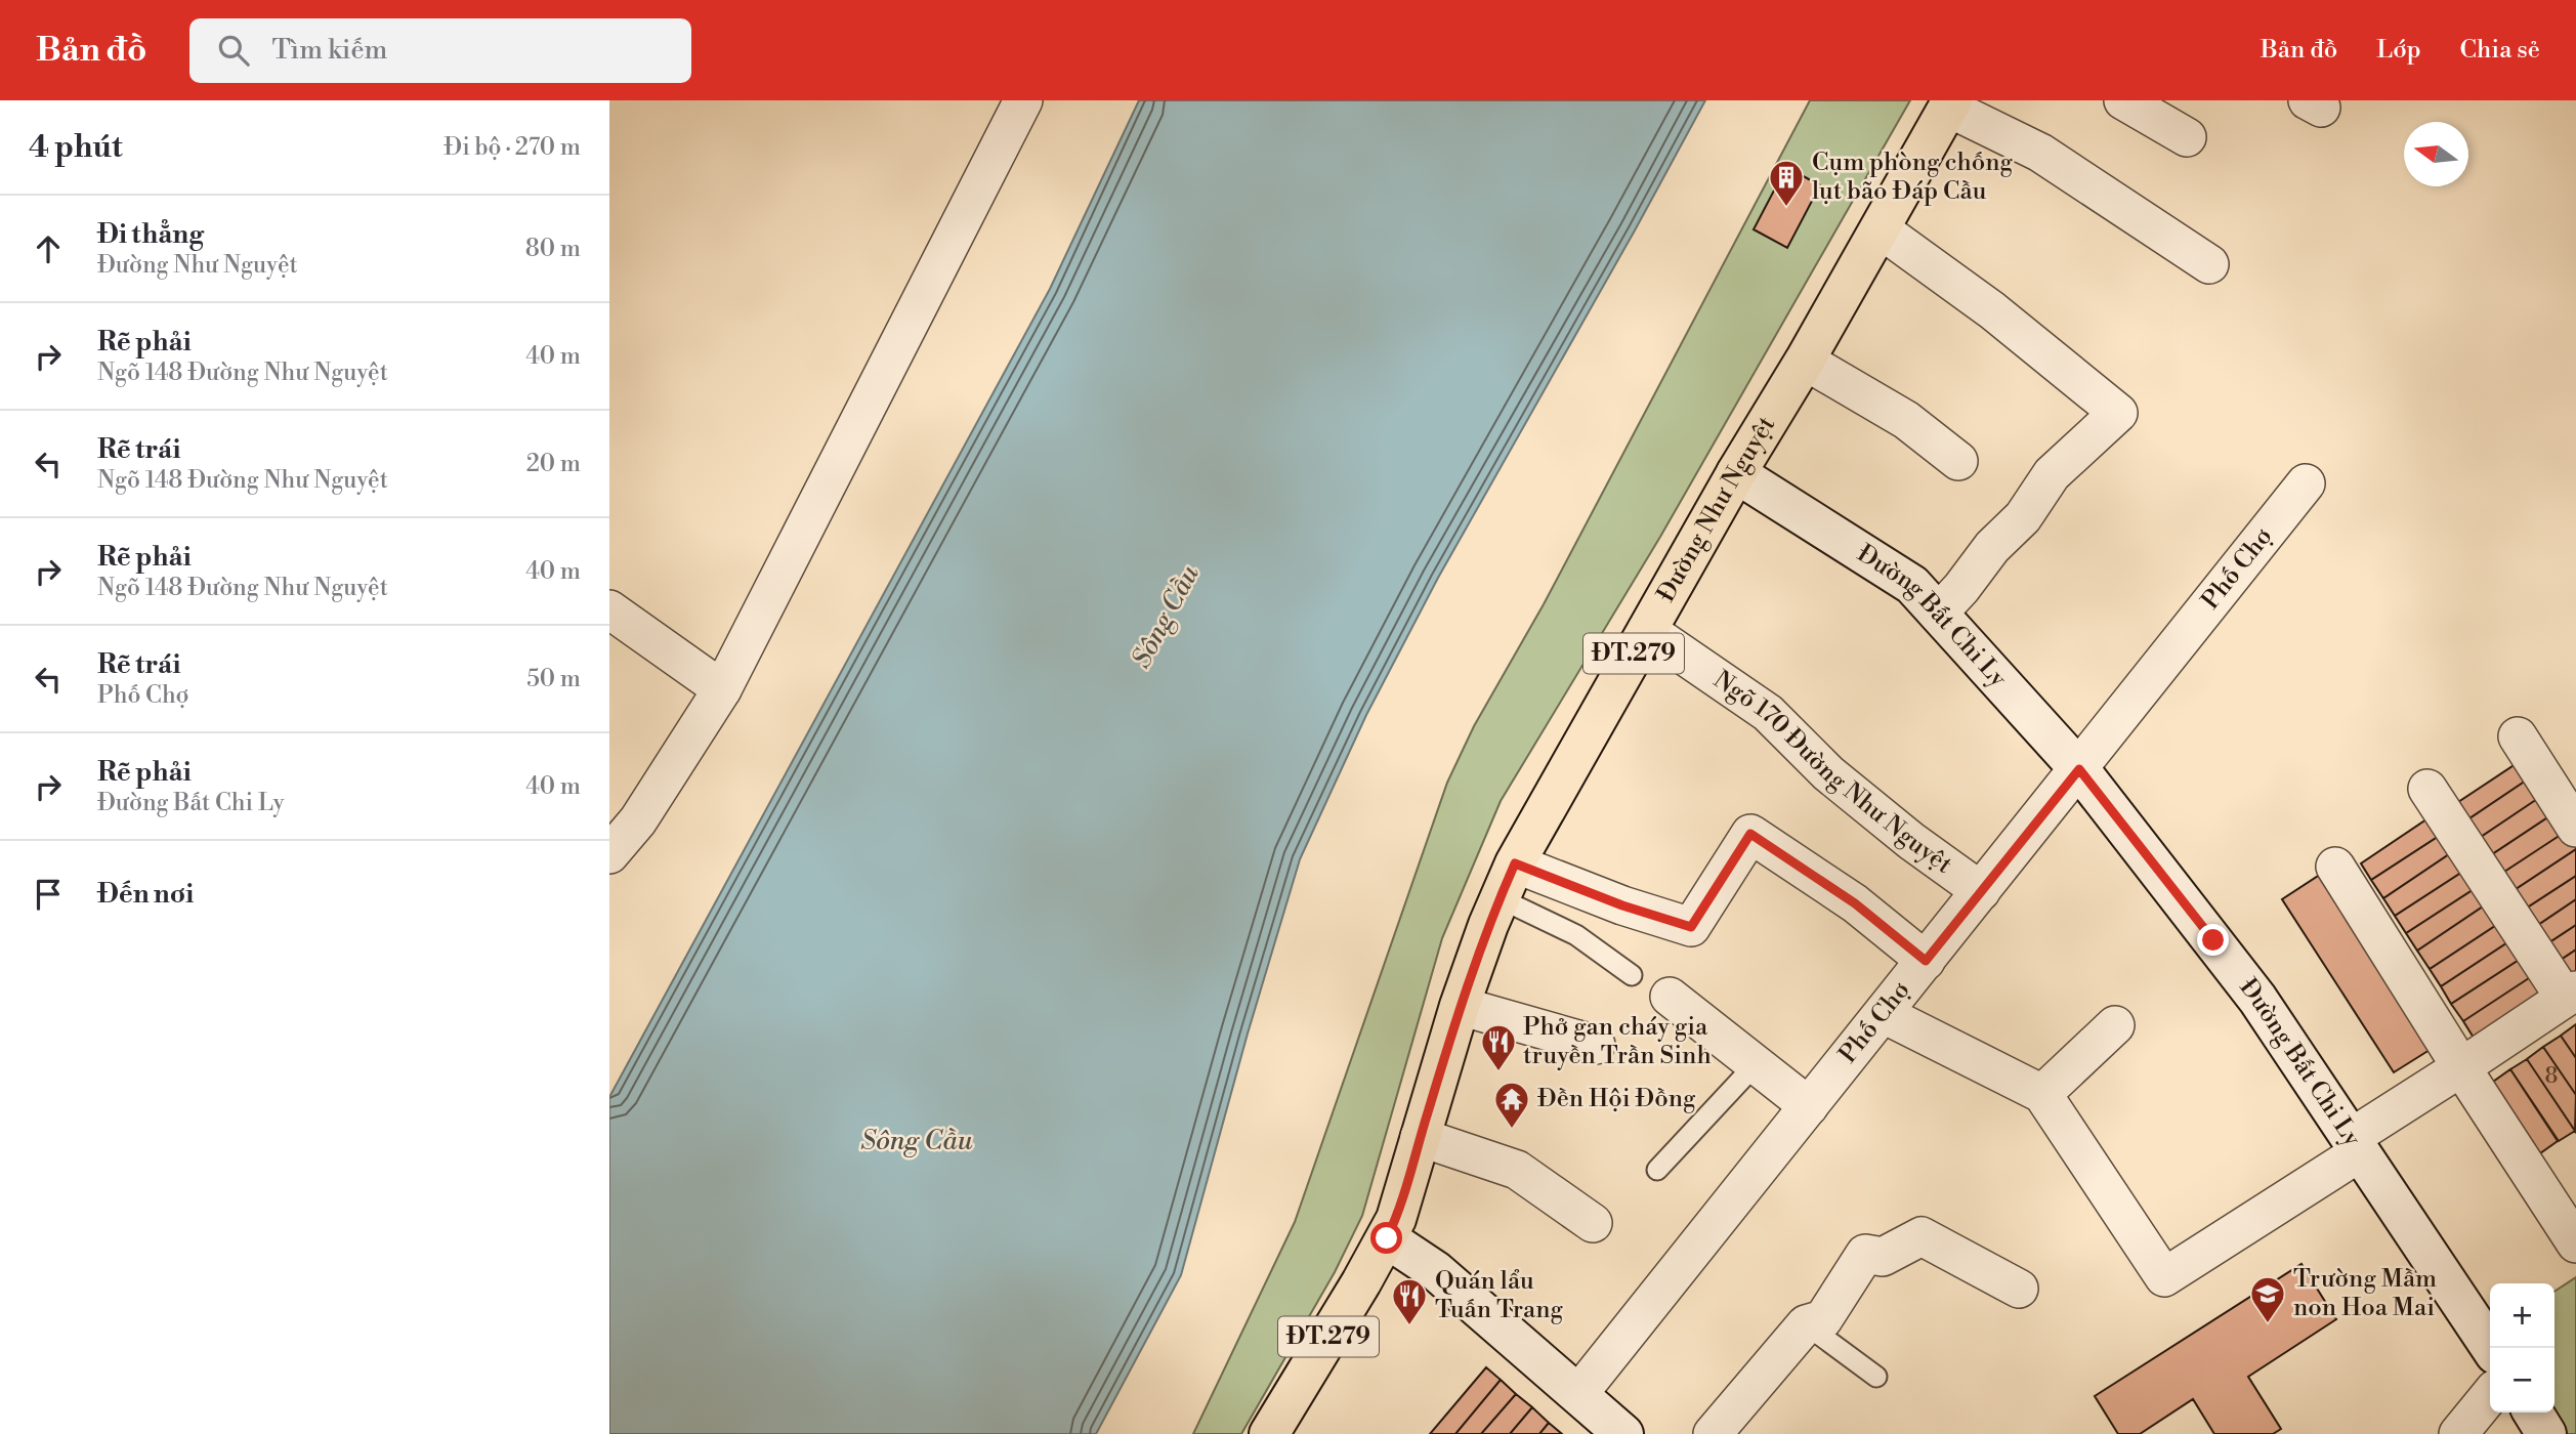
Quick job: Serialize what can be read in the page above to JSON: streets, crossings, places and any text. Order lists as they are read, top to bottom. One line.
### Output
{"streets":{"main road":["Đường Như Nguyệt","ĐT.279"],"street":["Phố Chợ","Đường Bất Chi Ly","Ngõ 170 Đường Như Nguyệt"]},"crossings":[["Đường Như Nguyệt","Đường Bất Chi Ly"],["Đường Như Nguyệt","Ngõ 170 Đường Như Nguyệt"],["Phố Chợ","Đường Bất Chi Ly"],["Phố Chợ","Ngõ 170 Đường Như Nguyệt"]],"water":["Sông Cầu"],"places":{"building":["Cụm phòng chống lụt bão Đáp Cầu"],"restaurant":["Phở gan cháy gia truyền Trần Sinh","Quán lẩu Tuấn Trang"],"temple":["Đền Hội Đồng"],"school or university":["Trường Mầm non Hoa Mai"]},"house_numbers":["8"],"north":"left","page":{"header":"Bản đồ","search":"Tìm kiếm","nav":["Bản đồ","Lớp","Chia sẻ"],"heading":["4 phút","Đi bộ · 270 m"],"list":[["Đi thẳng","Đường Như Nguyệt","80 m"],["Rẽ phải","Ngõ 148 Đường Như Nguyệt","40 m"],["Rẽ trái","Ngõ 148 Đường Như Nguyệt","20 m"],["Rẽ phải","Ngõ 148 Đường Như Nguyệt","40 m"],["Rẽ trái","Phố Chợ","50 m"],["Rẽ phải","Đường Bất Chi Ly","40 m"],"Đến nơi"],"map_buttons":["+","−"]}}
